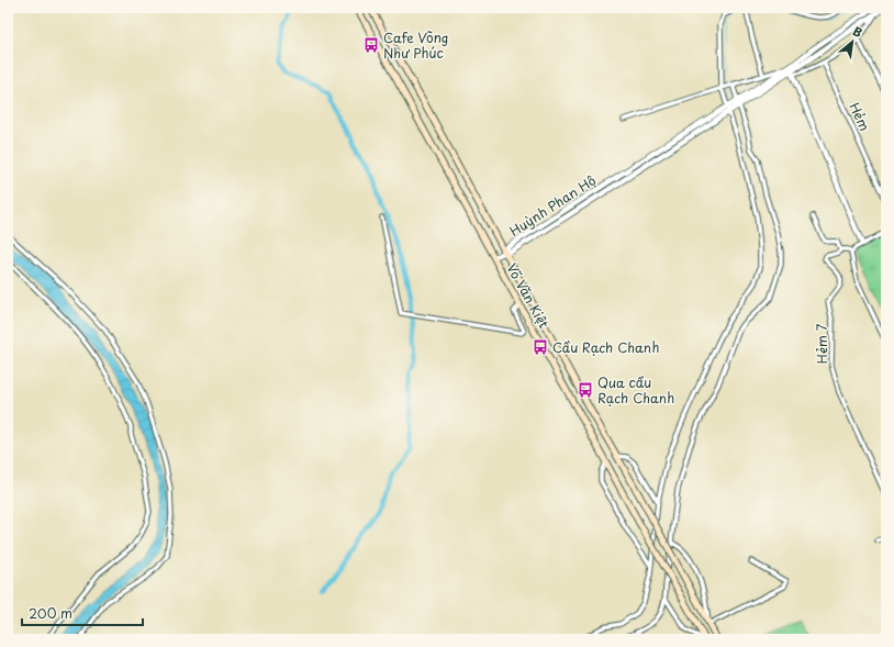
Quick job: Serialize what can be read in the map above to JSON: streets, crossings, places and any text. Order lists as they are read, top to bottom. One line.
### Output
{"streets":{"main road":["Võ Văn Kiệt"],"street":["Hẻm","Huỳnh Phan Hộ","Hẻm 7"]},"crossings":[["Huỳnh Phan Hộ","Võ Văn Kiệt"]],"places":{"bus stop":["Cafe Võng Như Phúc","Cầu Rạch Chanh","Qua cầu Rạch Chanh"]},"scale_bar":"200 m","north":"top right"}
